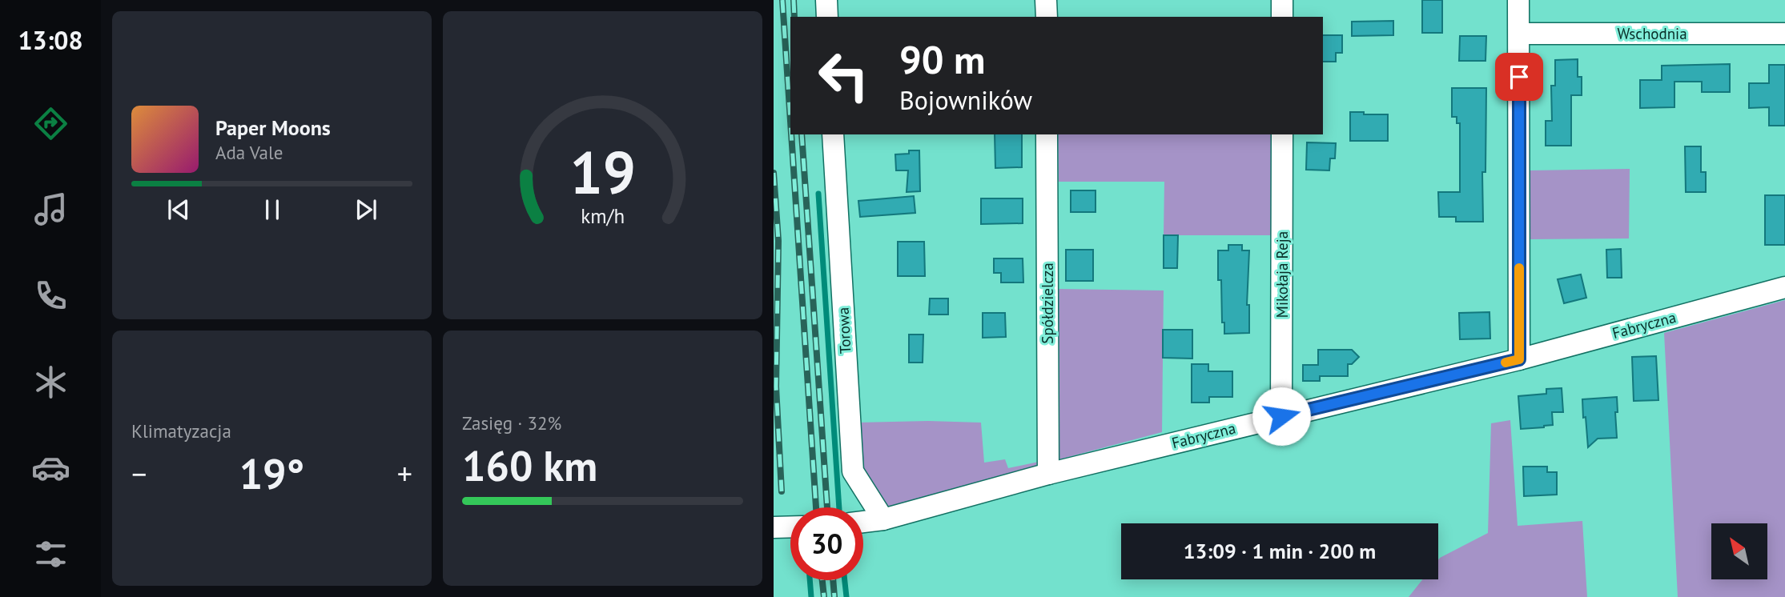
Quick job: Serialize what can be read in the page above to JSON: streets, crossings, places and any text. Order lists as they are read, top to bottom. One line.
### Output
{"streets":{"street":["Wschodnia","Mikołaja Reja","Spółdzielcza","Fabryczna","Torowa"]},"crossings":[["Mikołaja Reja","Fabryczna"],["Spółdzielcza","Fabryczna"],["Fabryczna","Torowa"]],"north":"top left","page":{"tabs":"13:08","turn":["90 m","Bojowników"],"song":["Paper Moons","Ada Vale"],"tile":["Klimatyzacja",["Zasięg · 32%","160 km"]],"heat":["−","19°","+"],"limit":"30","trip":"13:09 · 1 min · 200 m","gauge":["19","km/h"]}}
